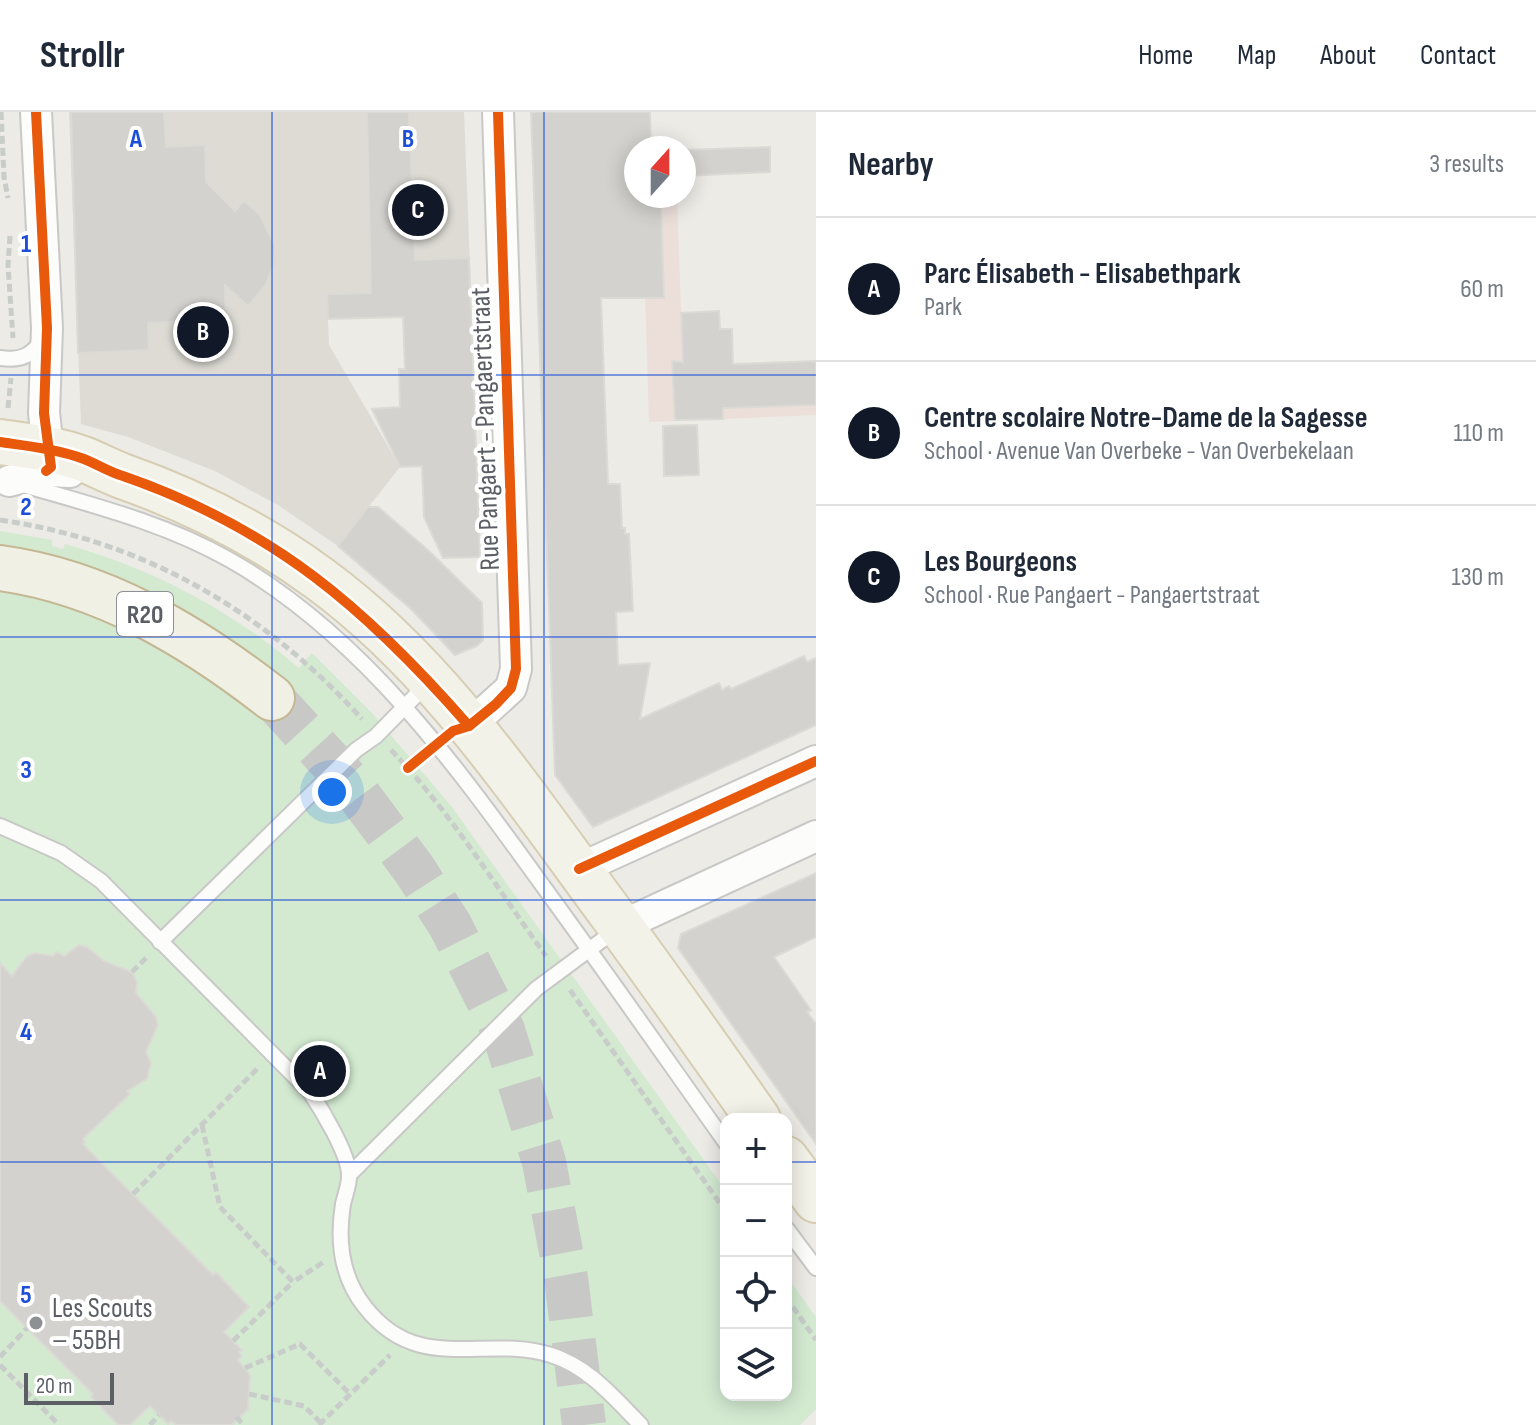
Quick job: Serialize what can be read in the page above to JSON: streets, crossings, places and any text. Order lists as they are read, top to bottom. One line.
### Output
{"streets":{"highway":["R20"],"street":["Rue Pangaert - Pangaertstraat"]},"places":["Les Scouts – 55BH"],"scale_bar":"20 m","north":"top","page":{"header":"Strollr","nav":["Home","Map","About","Contact"],"heading":["Nearby","3 results"],"pins":["C","B","A"],"list":[{"mark":"A","name":"Parc Élisabeth - Elisabethpark","note":"Park","value":"60 m"},{"mark":"B","name":"Centre scolaire Notre-Dame de la Sagesse","note":"School · Avenue Van Overbeke - Van Overbekelaan","value":"110 m"},{"mark":"C","name":"Les Bourgeons","note":"School · Rue Pangaert - Pangaertstraat","value":"130 m"}],"map_buttons":["+","−"],"scale":"20 m"},"grid":{"columns":["A","B"],"rows":["1","2","3","4","5"]}}
